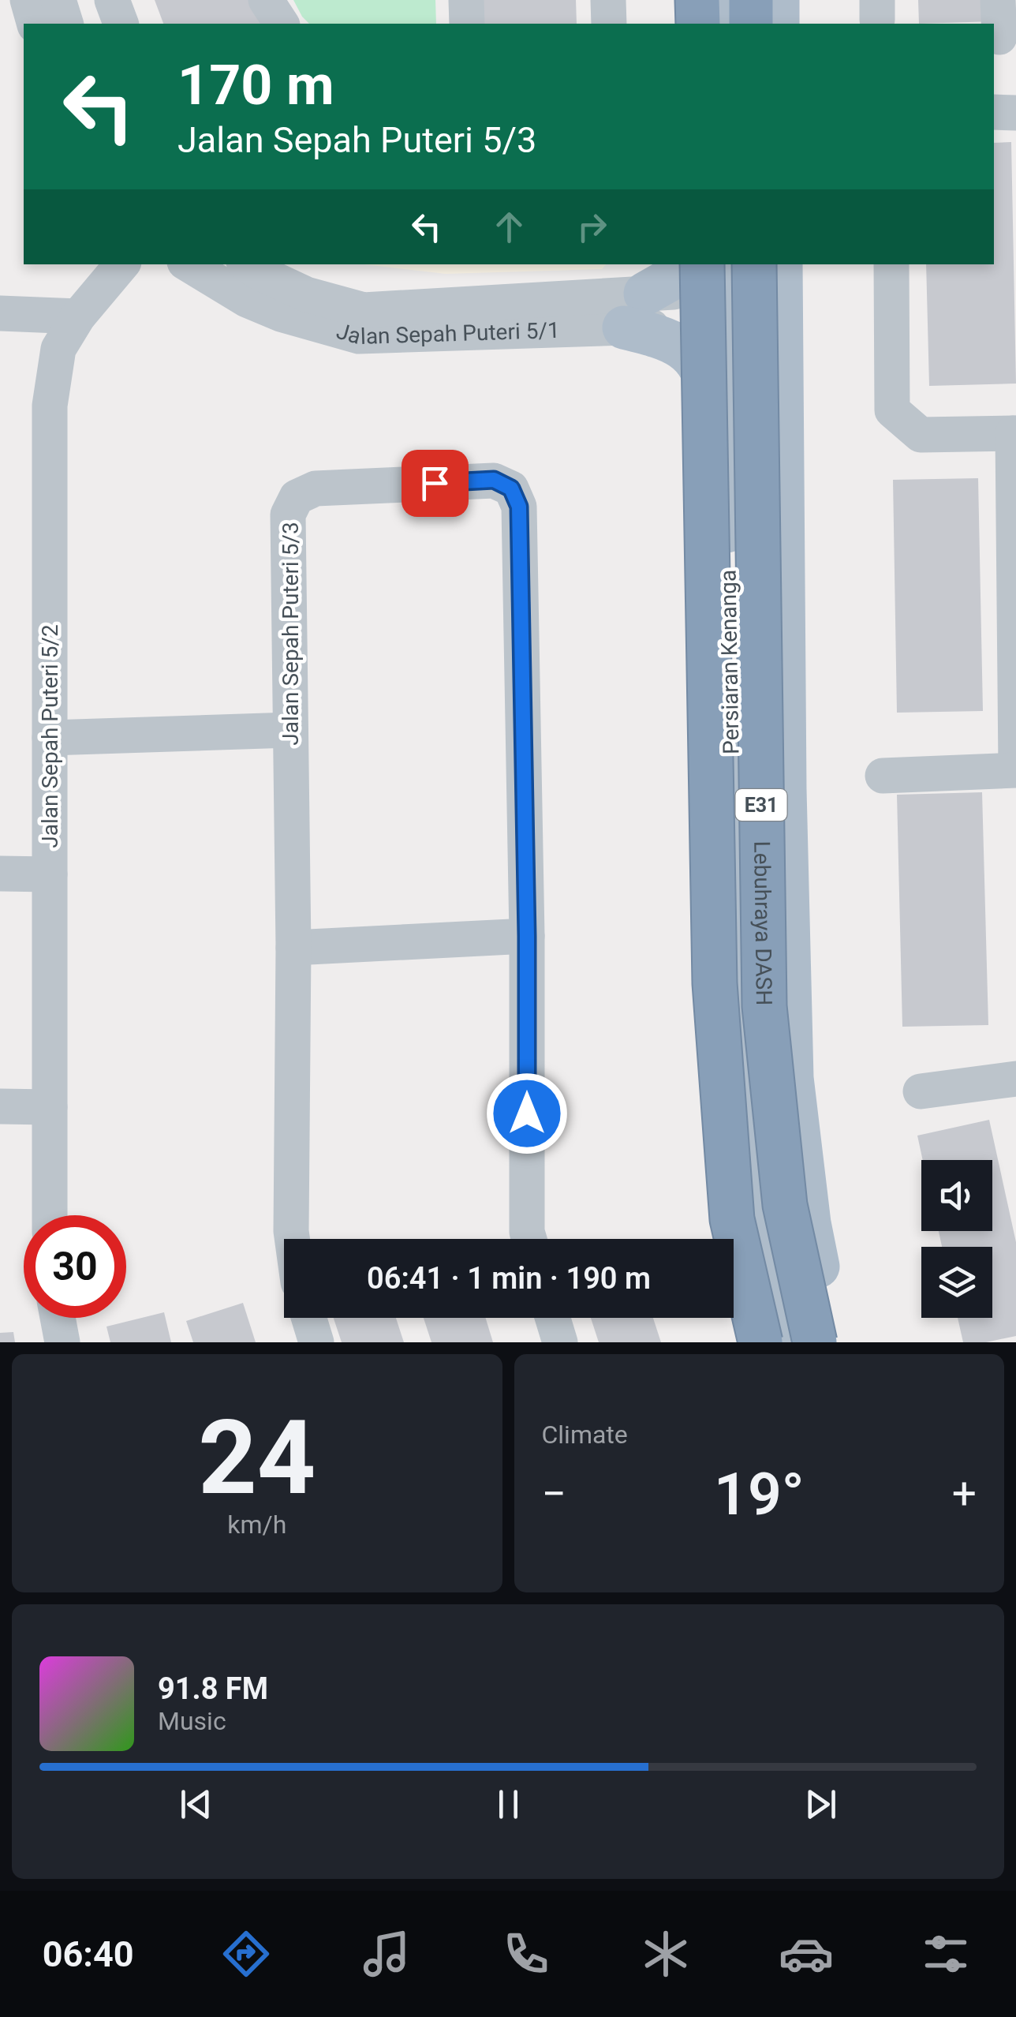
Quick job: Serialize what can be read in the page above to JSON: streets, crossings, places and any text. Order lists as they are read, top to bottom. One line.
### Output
{"streets":{"highway":["E31","Lebuhraya DASH"],"main road":["Persiaran Kenanga"],"street":["Jalan Sepah Puteri 5/1","Jalan Sepah Puteri 5/3","Jalan Sepah Puteri 5/2"]},"crossings":[["Jalan Sepah Puteri 5/1","Persiaran Kenanga"],["Jalan Sepah Puteri 5/1","E31"],["Jalan Sepah Puteri 5/1","Lebuhraya DASH"],["Persiaran Kenanga","E31"],["Persiaran Kenanga","Lebuhraya DASH"],["E31","Lebuhraya DASH"]],"page":{"turn":["170 m","Jalan Sepah Puteri 5/3"],"limit":"30","trip":"06:41 · 1 min · 190 m","tile":[["24","km/h"],"Climate"],"heat":["−","19°","+"],"song":["91.8 FM","Music"],"tabs":"06:40"}}
